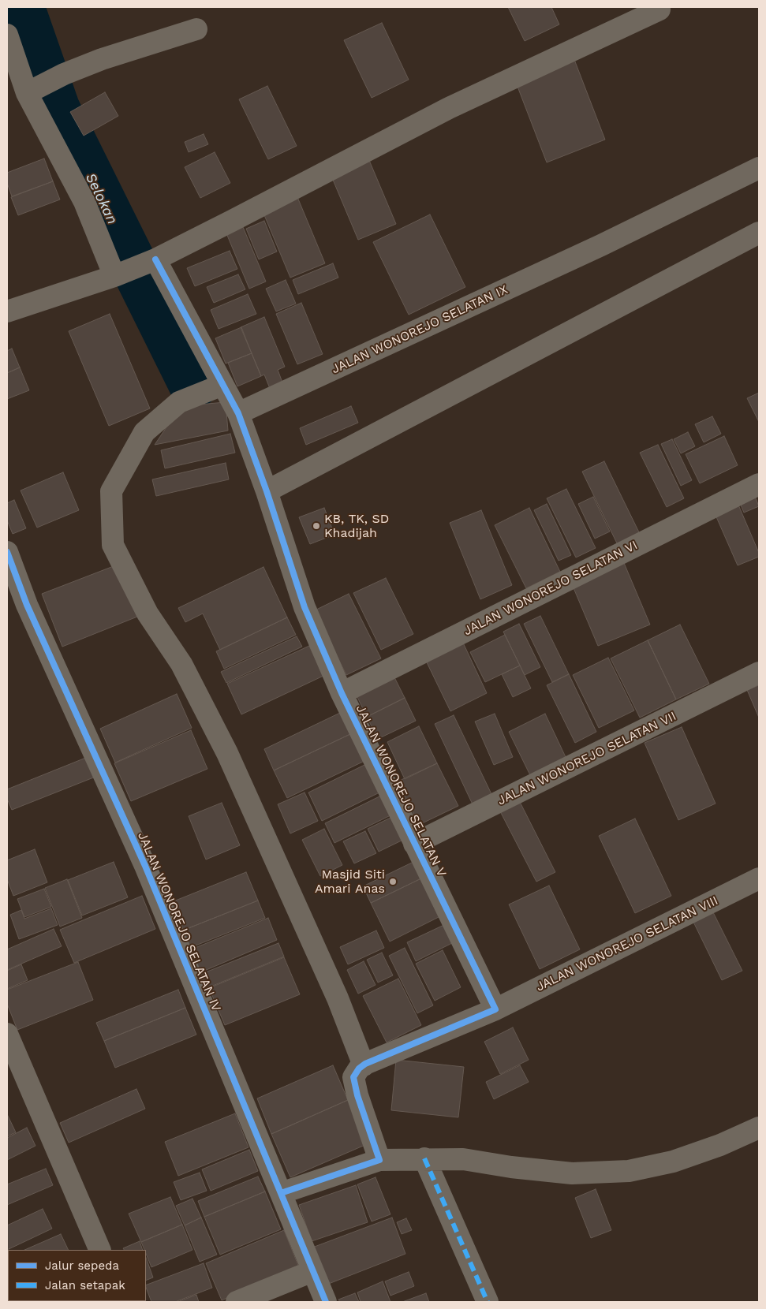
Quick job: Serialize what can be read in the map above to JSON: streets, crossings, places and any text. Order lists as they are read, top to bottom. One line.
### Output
{"streets":{"street":["JALAN WONOREJO SELATAN IX","JALAN WONOREJO SELATAN VI","JALAN WONOREJO SELATAN VII","JALAN WONOREJO SELATAN V","JALAN WONOREJO SELATAN IV","JALAN WONOREJO SELATAN VIII"]},"crossings":[["JALAN WONOREJO SELATAN IX","JALAN WONOREJO SELATAN V"],["JALAN WONOREJO SELATAN VI","JALAN WONOREJO SELATAN V"],["JALAN WONOREJO SELATAN VII","JALAN WONOREJO SELATAN V"],["JALAN WONOREJO SELATAN V","JALAN WONOREJO SELATAN VIII"]],"water":["Selokan"],"places":["KB, TK, SD Khadijah","Masjid Siti Amari Anas"],"legend":["Jalur sepeda","Jalan setapak"]}
